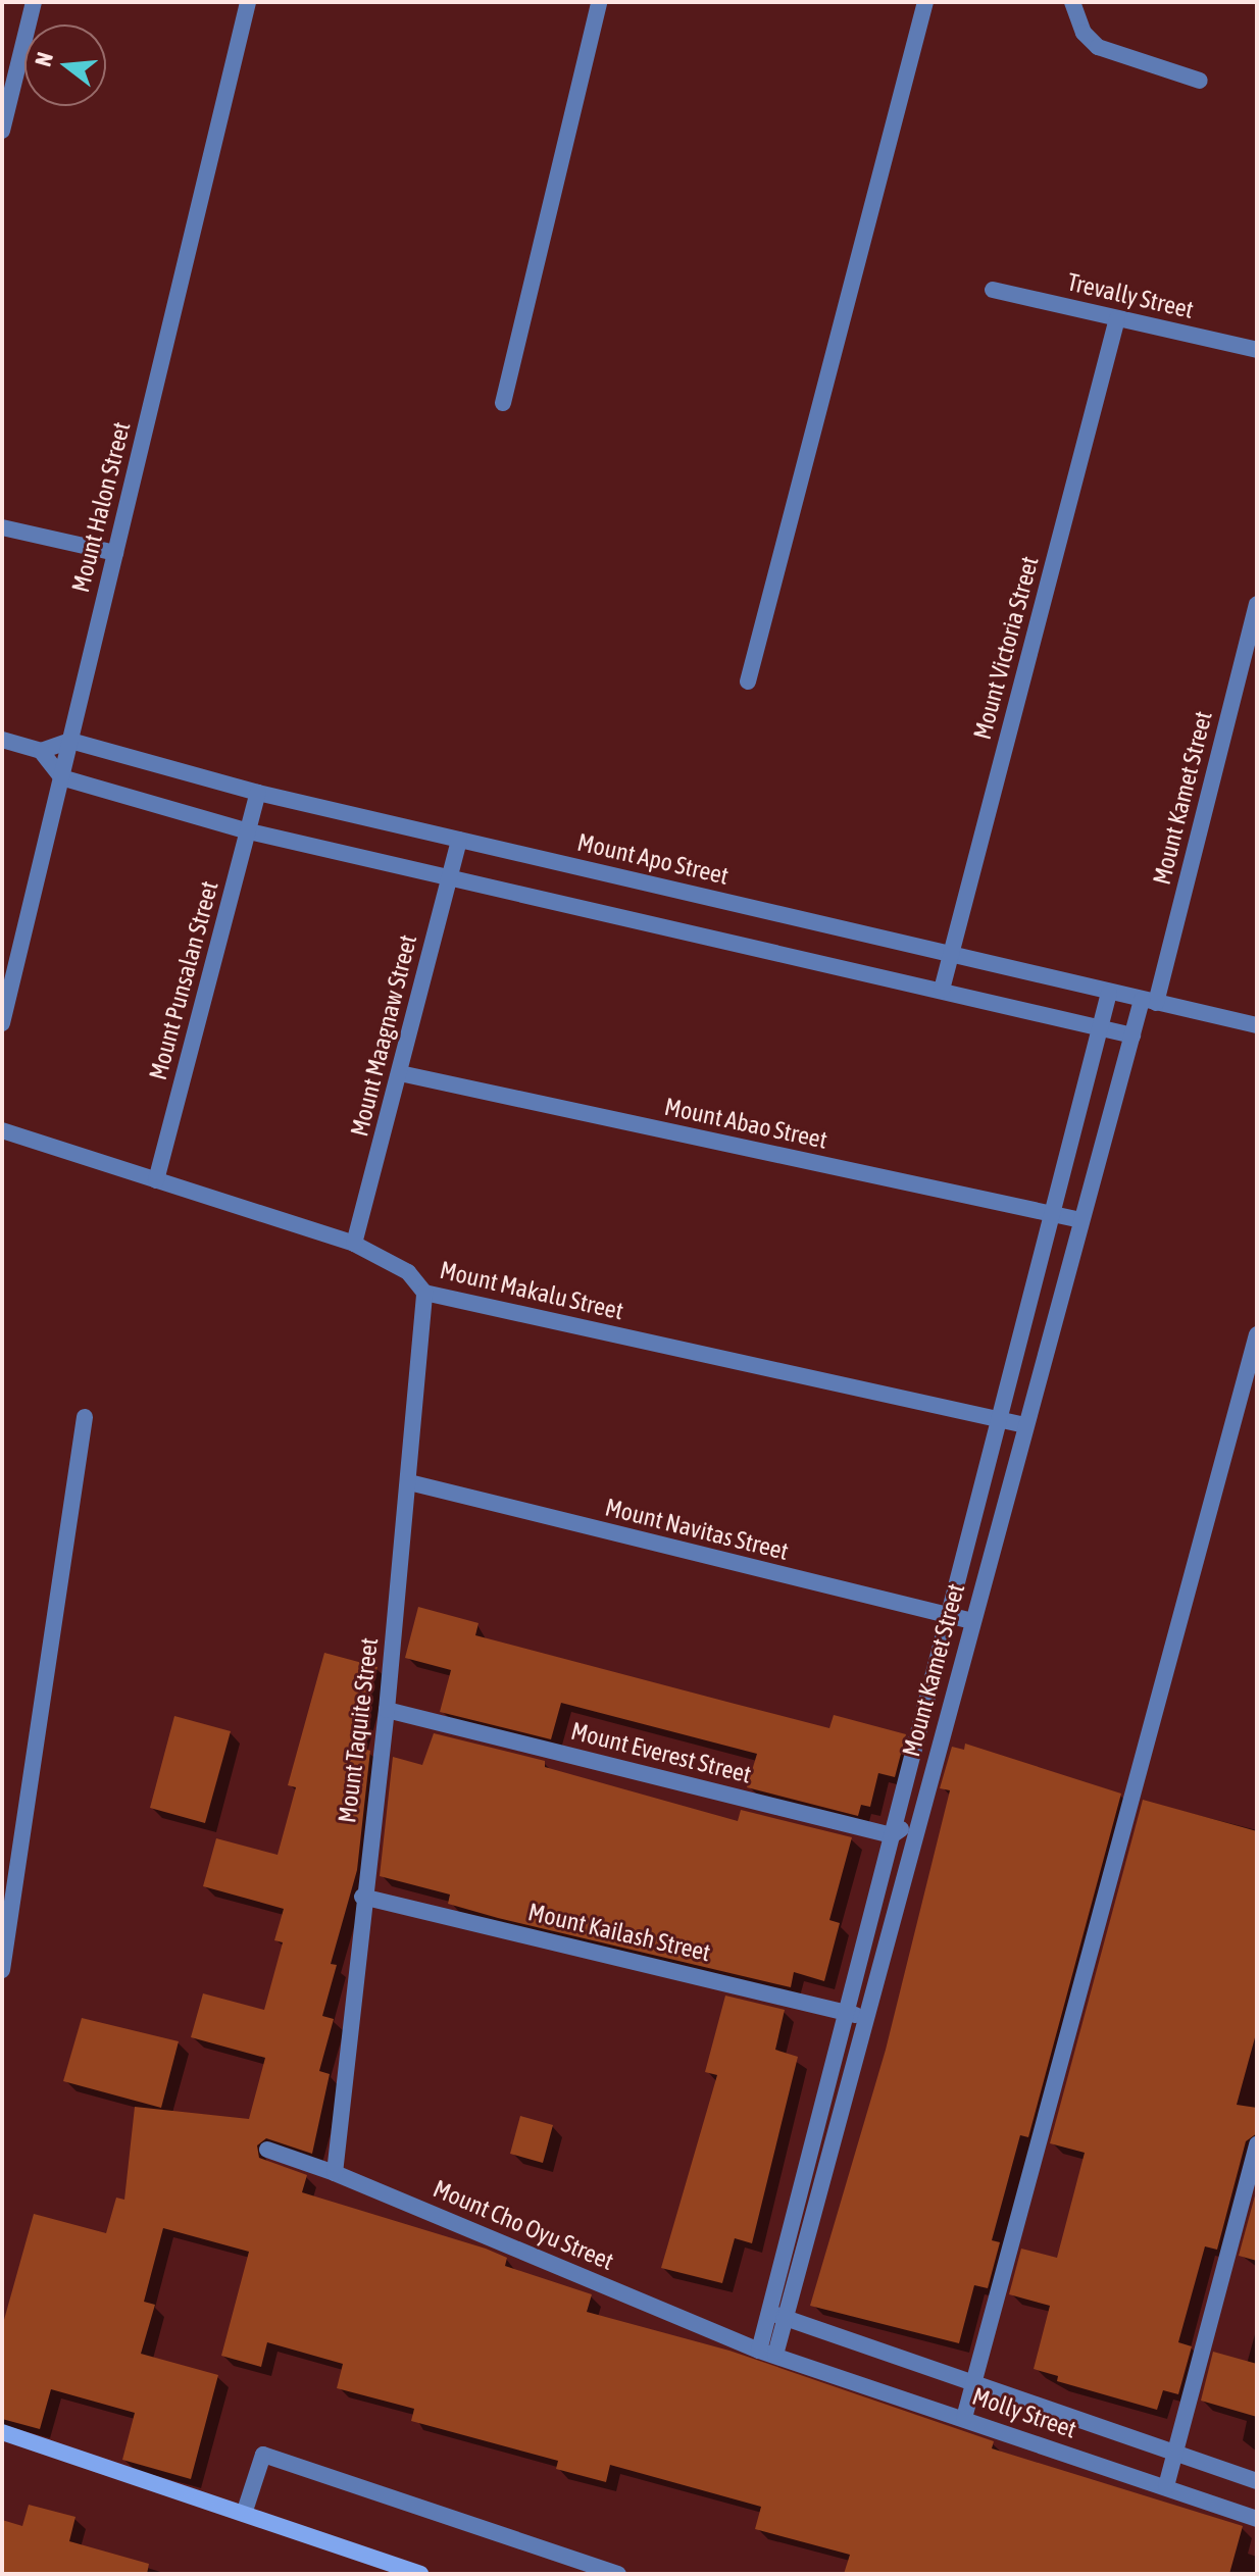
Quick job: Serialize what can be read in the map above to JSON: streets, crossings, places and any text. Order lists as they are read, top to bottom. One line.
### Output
{"streets":{"street":["Trevally Street","Mount Halon Street","Mount Victoria Street","Mount Kamet Street","Mount Apo Street","Mount Punsalan Street","Mount Maagnaw Street","Mount Abao Street","Mount Makalu Street","Mount Navitas Street","Mount Taquite Street","Mount Everest Street","Mount Kailash Street","Mount Cho Oyu Street","Molly Street"]},"crossings":[["Trevally Street","Mount Victoria Street"],["Mount Halon Street","Mount Apo Street"],["Mount Victoria Street","Mount Apo Street"],["Mount Kamet Street","Mount Apo Street"],["Mount Kamet Street","Mount Abao Street"],["Mount Kamet Street","Mount Makalu Street"],["Mount Kamet Street","Mount Navitas Street"],["Mount Kamet Street","Mount Everest Street"],["Mount Kamet Street","Mount Kailash Street"],["Mount Kamet Street","Mount Cho Oyu Street"],["Mount Kamet Street","Molly Street"],["Mount Apo Street","Mount Punsalan Street"],["Mount Apo Street","Mount Maagnaw Street"],["Mount Punsalan Street","Mount Makalu Street"],["Mount Maagnaw Street","Mount Abao Street"],["Mount Maagnaw Street","Mount Makalu Street"],["Mount Makalu Street","Mount Taquite Street"],["Mount Navitas Street","Mount Taquite Street"],["Mount Taquite Street","Mount Everest Street"],["Mount Taquite Street","Mount Kailash Street"],["Mount Taquite Street","Mount Cho Oyu Street"],["Mount Cho Oyu Street","Molly Street"]],"north":"left"}
